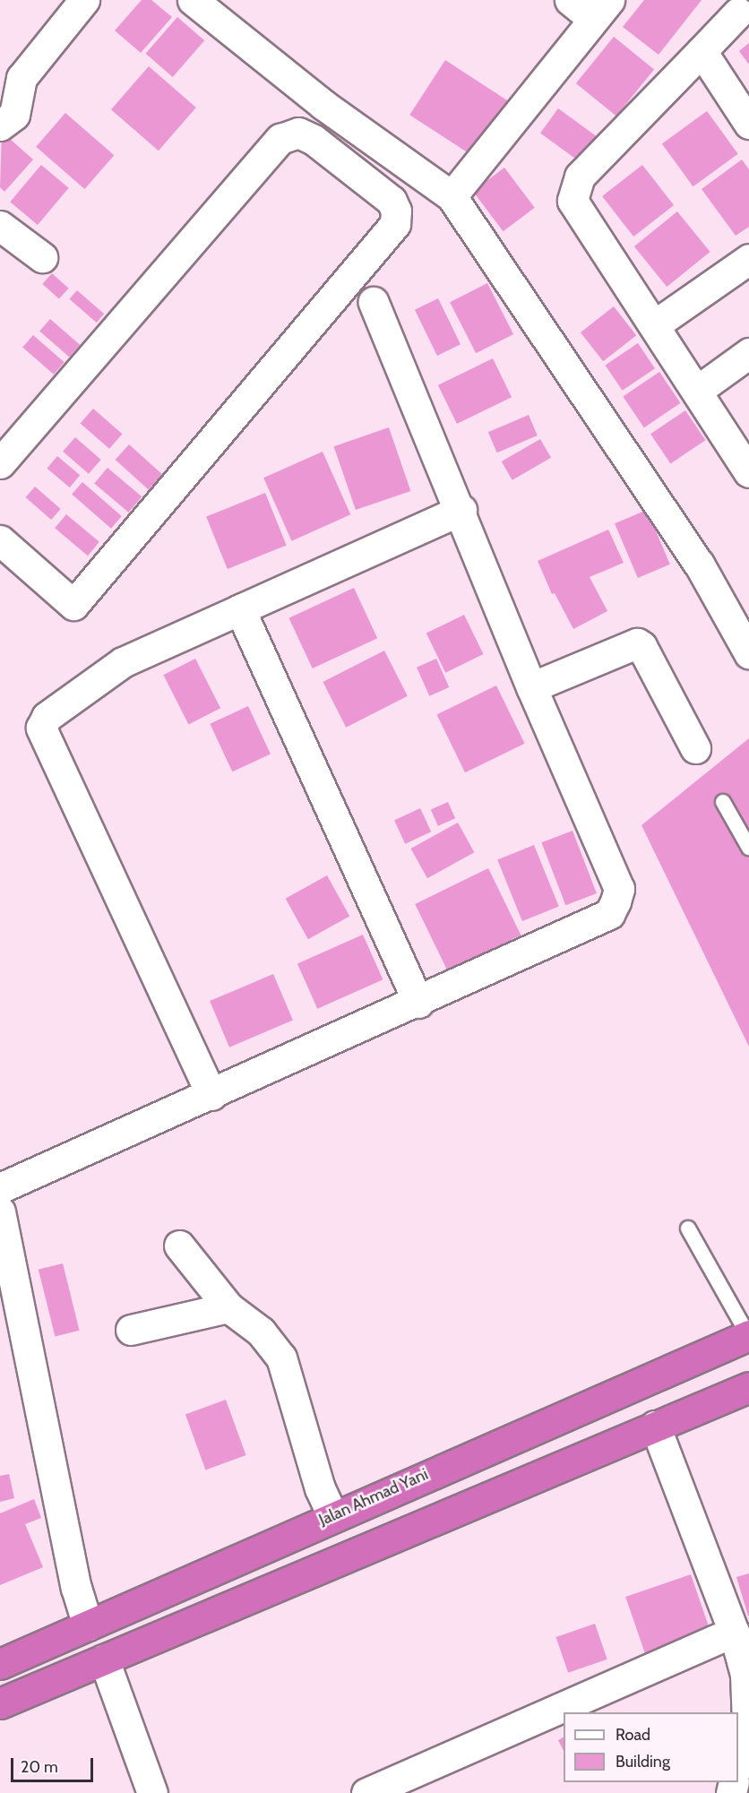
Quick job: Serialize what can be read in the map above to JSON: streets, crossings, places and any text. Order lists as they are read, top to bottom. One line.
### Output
{"streets":{"highway":["Jalan Ahmad Yani"]},"legend":["Road","Building"],"scale_bar":"20 m"}
